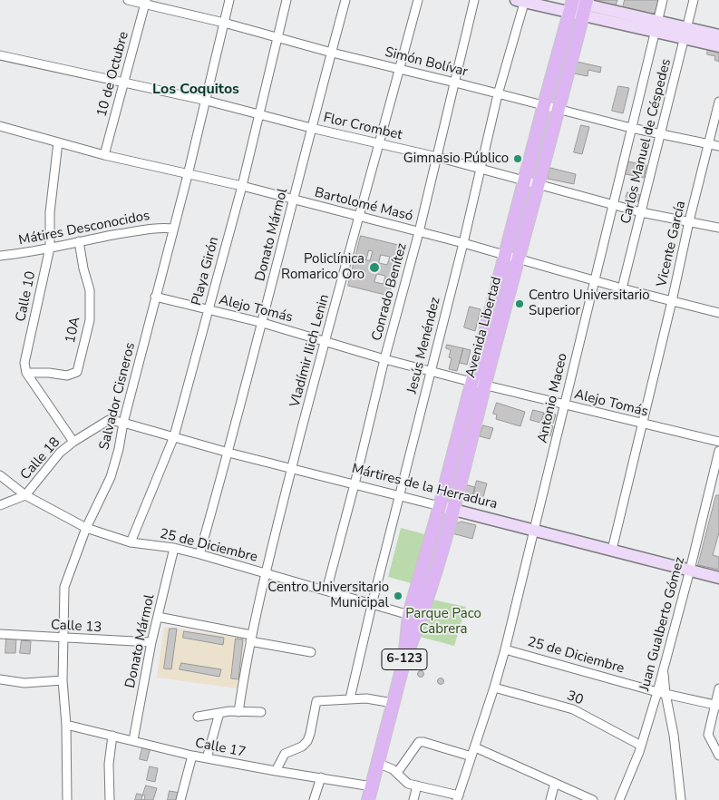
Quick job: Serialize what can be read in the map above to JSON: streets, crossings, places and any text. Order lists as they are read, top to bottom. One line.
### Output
{"streets":{"main road":["Avenida Libertad","6-123"],"street":["Simón Bolívar","10 de Octubre","Flor Crombet","Carlos Manuel de Céspedes","Bartolomé Masó","Mátires Desconocidos","Donato Mármol","Vicente García","Playa Girón","Conrado Benítez","Calle 10","Alejo Tomás","10A","Jesús Menéndez","Vladímir Ilich Lenin","Salvador Cisneros","Antonio Maceo","Calle 18","Mártires de la Herradura","25 de Diciembre","Juan Gualberto Gómez","Calle 13","30","Calle 17"]},"crossings":[["Simón Bolívar","10 de Octubre"],["Simón Bolívar","Carlos Manuel de Céspedes"],["Simón Bolívar","Donato Mármol"],["Simón Bolívar","Vicente García"],["Simón Bolívar","Playa Girón"],["Simón Bolívar","Conrado Benítez"],["Simón Bolívar","Avenida Libertad"],["Simón Bolívar","Jesús Menéndez"],["Simón Bolívar","Vladímir Ilich Lenin"],["Simón Bolívar","Salvador Cisneros"],["Simón Bolívar","Antonio Maceo"],["10 de Octubre","Flor Crombet"],["10 de Octubre","Bartolomé Masó"],["Flor Crombet","Carlos Manuel de Céspedes"],["Flor Crombet","Donato Mármol"],["Flor Crombet","Vicente García"],["Flor Crombet","Playa Girón"],["Flor Crombet","Conrado Benítez"],["Flor Crombet","Avenida Libertad"],["Flor Crombet","Jesús Menéndez"],["Flor Crombet","Vladímir Ilich Lenin"],["Flor Crombet","Salvador Cisneros"],["Flor Crombet","Antonio Maceo"],["Carlos Manuel de Céspedes","Bartolomé Masó"],["Bartolomé Masó","Donato Mármol"],["Bartolomé Masó","Vicente García"],["Bartolomé Masó","Playa Girón"],["Bartolomé Masó","Conrado Benítez"],["Bartolomé Masó","Calle 10"],["Bartolomé Masó","Avenida Libertad"],["Bartolomé Masó","Jesús Menéndez"],["Bartolomé Masó","Vladímir Ilich Lenin"],["Bartolomé Masó","Salvador Cisneros"],["Bartolomé Masó","Antonio Maceo"],["Mátires Desconocidos","Calle 10"],["Mátires Desconocidos","10A"],["Mátires Desconocidos","Salvador Cisneros"],["Donato Mármol","Alejo Tomás"],["Donato Mármol","Mártires de la Herradura"],["Donato Mármol","25 de Diciembre"],["Donato Mármol","Calle 13"],["Donato Mármol","Calle 17"],["Vicente García","Alejo Tomás"],["Vicente García","Mártires de la Herradura"],["Playa Girón","Alejo Tomás"],["Playa Girón","Mártires de la Herradura"],["Playa Girón","25 de Diciembre"],["Conrado Benítez","Alejo Tomás"],["Conrado Benítez","Mártires de la Herradura"],["Conrado Benítez","25 de Diciembre"],["Calle 10","10A"],["Alejo Tomás","Avenida Libertad"],["Alejo Tomás","Jesús Menéndez"],["Alejo Tomás","Vladímir Ilich Lenin"],["Alejo Tomás","Salvador Cisneros"],["Alejo Tomás","Antonio Maceo"],["Avenida Libertad","Mártires de la Herradura"],["Avenida Libertad","25 de Diciembre"],["Avenida Libertad","Calle 17"],["Jesús Menéndez","Mártires de la Herradura"],["Jesús Menéndez","25 de Diciembre"],["Vladímir Ilich Lenin","Mártires de la Herradura"],["Vladímir Ilich Lenin","25 de Diciembre"],["Salvador Cisneros","Calle 18"],["Salvador Cisneros","Mártires de la Herradura"],["Salvador Cisneros","25 de Diciembre"],["Salvador Cisneros","Calle 13"],["Salvador Cisneros","Calle 17"],["Antonio Maceo","Mártires de la Herradura"],["Antonio Maceo","25 de Diciembre"],["Antonio Maceo","30"],["Calle 18","Mártires de la Herradura"],["Calle 18","25 de Diciembre"],["Mártires de la Herradura","Juan Gualberto Gómez"],["25 de Diciembre","Juan Gualberto Gómez"],["Juan Gualberto Gómez","30"]],"districts":["Los Coquitos"],"parks":["Parque Paco Cabrera"],"places":["Gimnasio Público","Policlínica Romarico Oro","Centro Universitario Superior","Centro Universitario Municipal"]}
